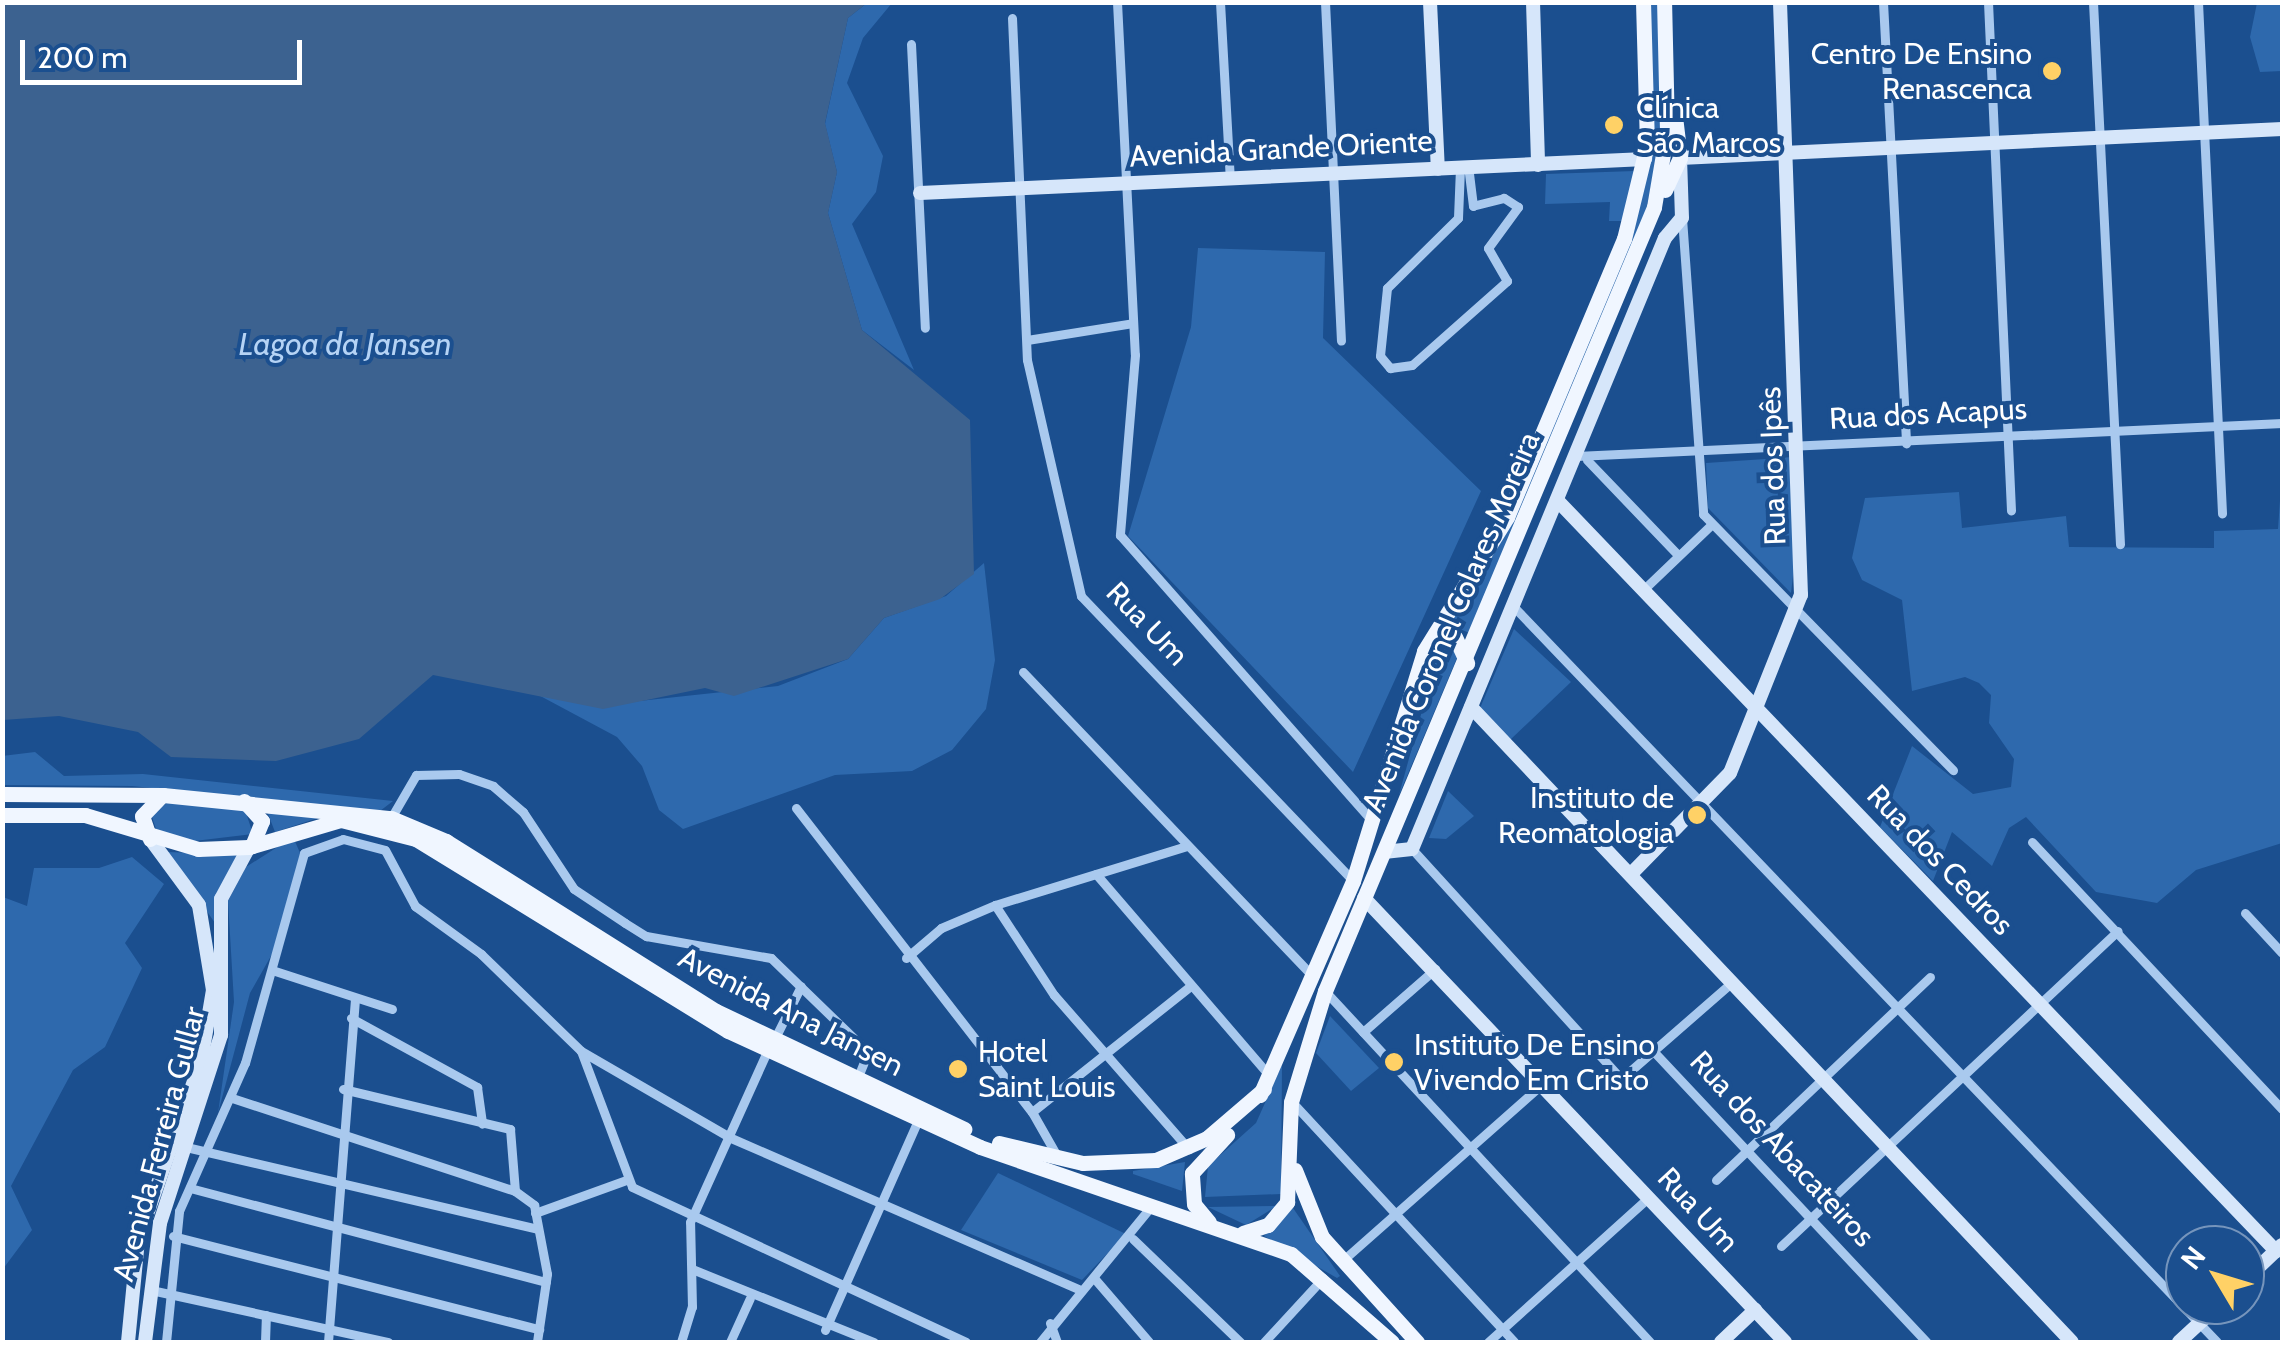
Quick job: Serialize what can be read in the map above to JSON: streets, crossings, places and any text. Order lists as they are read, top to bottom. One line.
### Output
{"streets":{"main road":["Avenida Coronel Colares Moreira","Avenida Ana Jansen"],"street":["Avenida Grande Oriente","Rua dos Acapus","Rua dos Ipês","Rua Um","Rua dos Cedros","Avenida Ferreira Gullar","Rua dos Abacateiros"]},"crossings":[["Avenida Grande Oriente","Avenida Coronel Colares Moreira"],["Avenida Grande Oriente","Rua Um"],["Rua dos Acapus","Rua dos Ipês"],["Rua dos Ipês","Rua dos Cedros"],["Avenida Coronel Colares Moreira","Rua Um"],["Avenida Coronel Colares Moreira","Avenida Ana Jansen"],["Avenida Coronel Colares Moreira","Rua dos Abacateiros"],["Avenida Ana Jansen","Avenida Ferreira Gullar"]],"water":["Lagoa da Jansen"],"places":["Centro De Ensino Renascenca","Clínica São Marcos","Instituto de Reomatologia","Instituto De Ensino Vivendo Em Cristo","Hotel Saint Louis"],"scale_bar":"200 m","north":"top left"}
